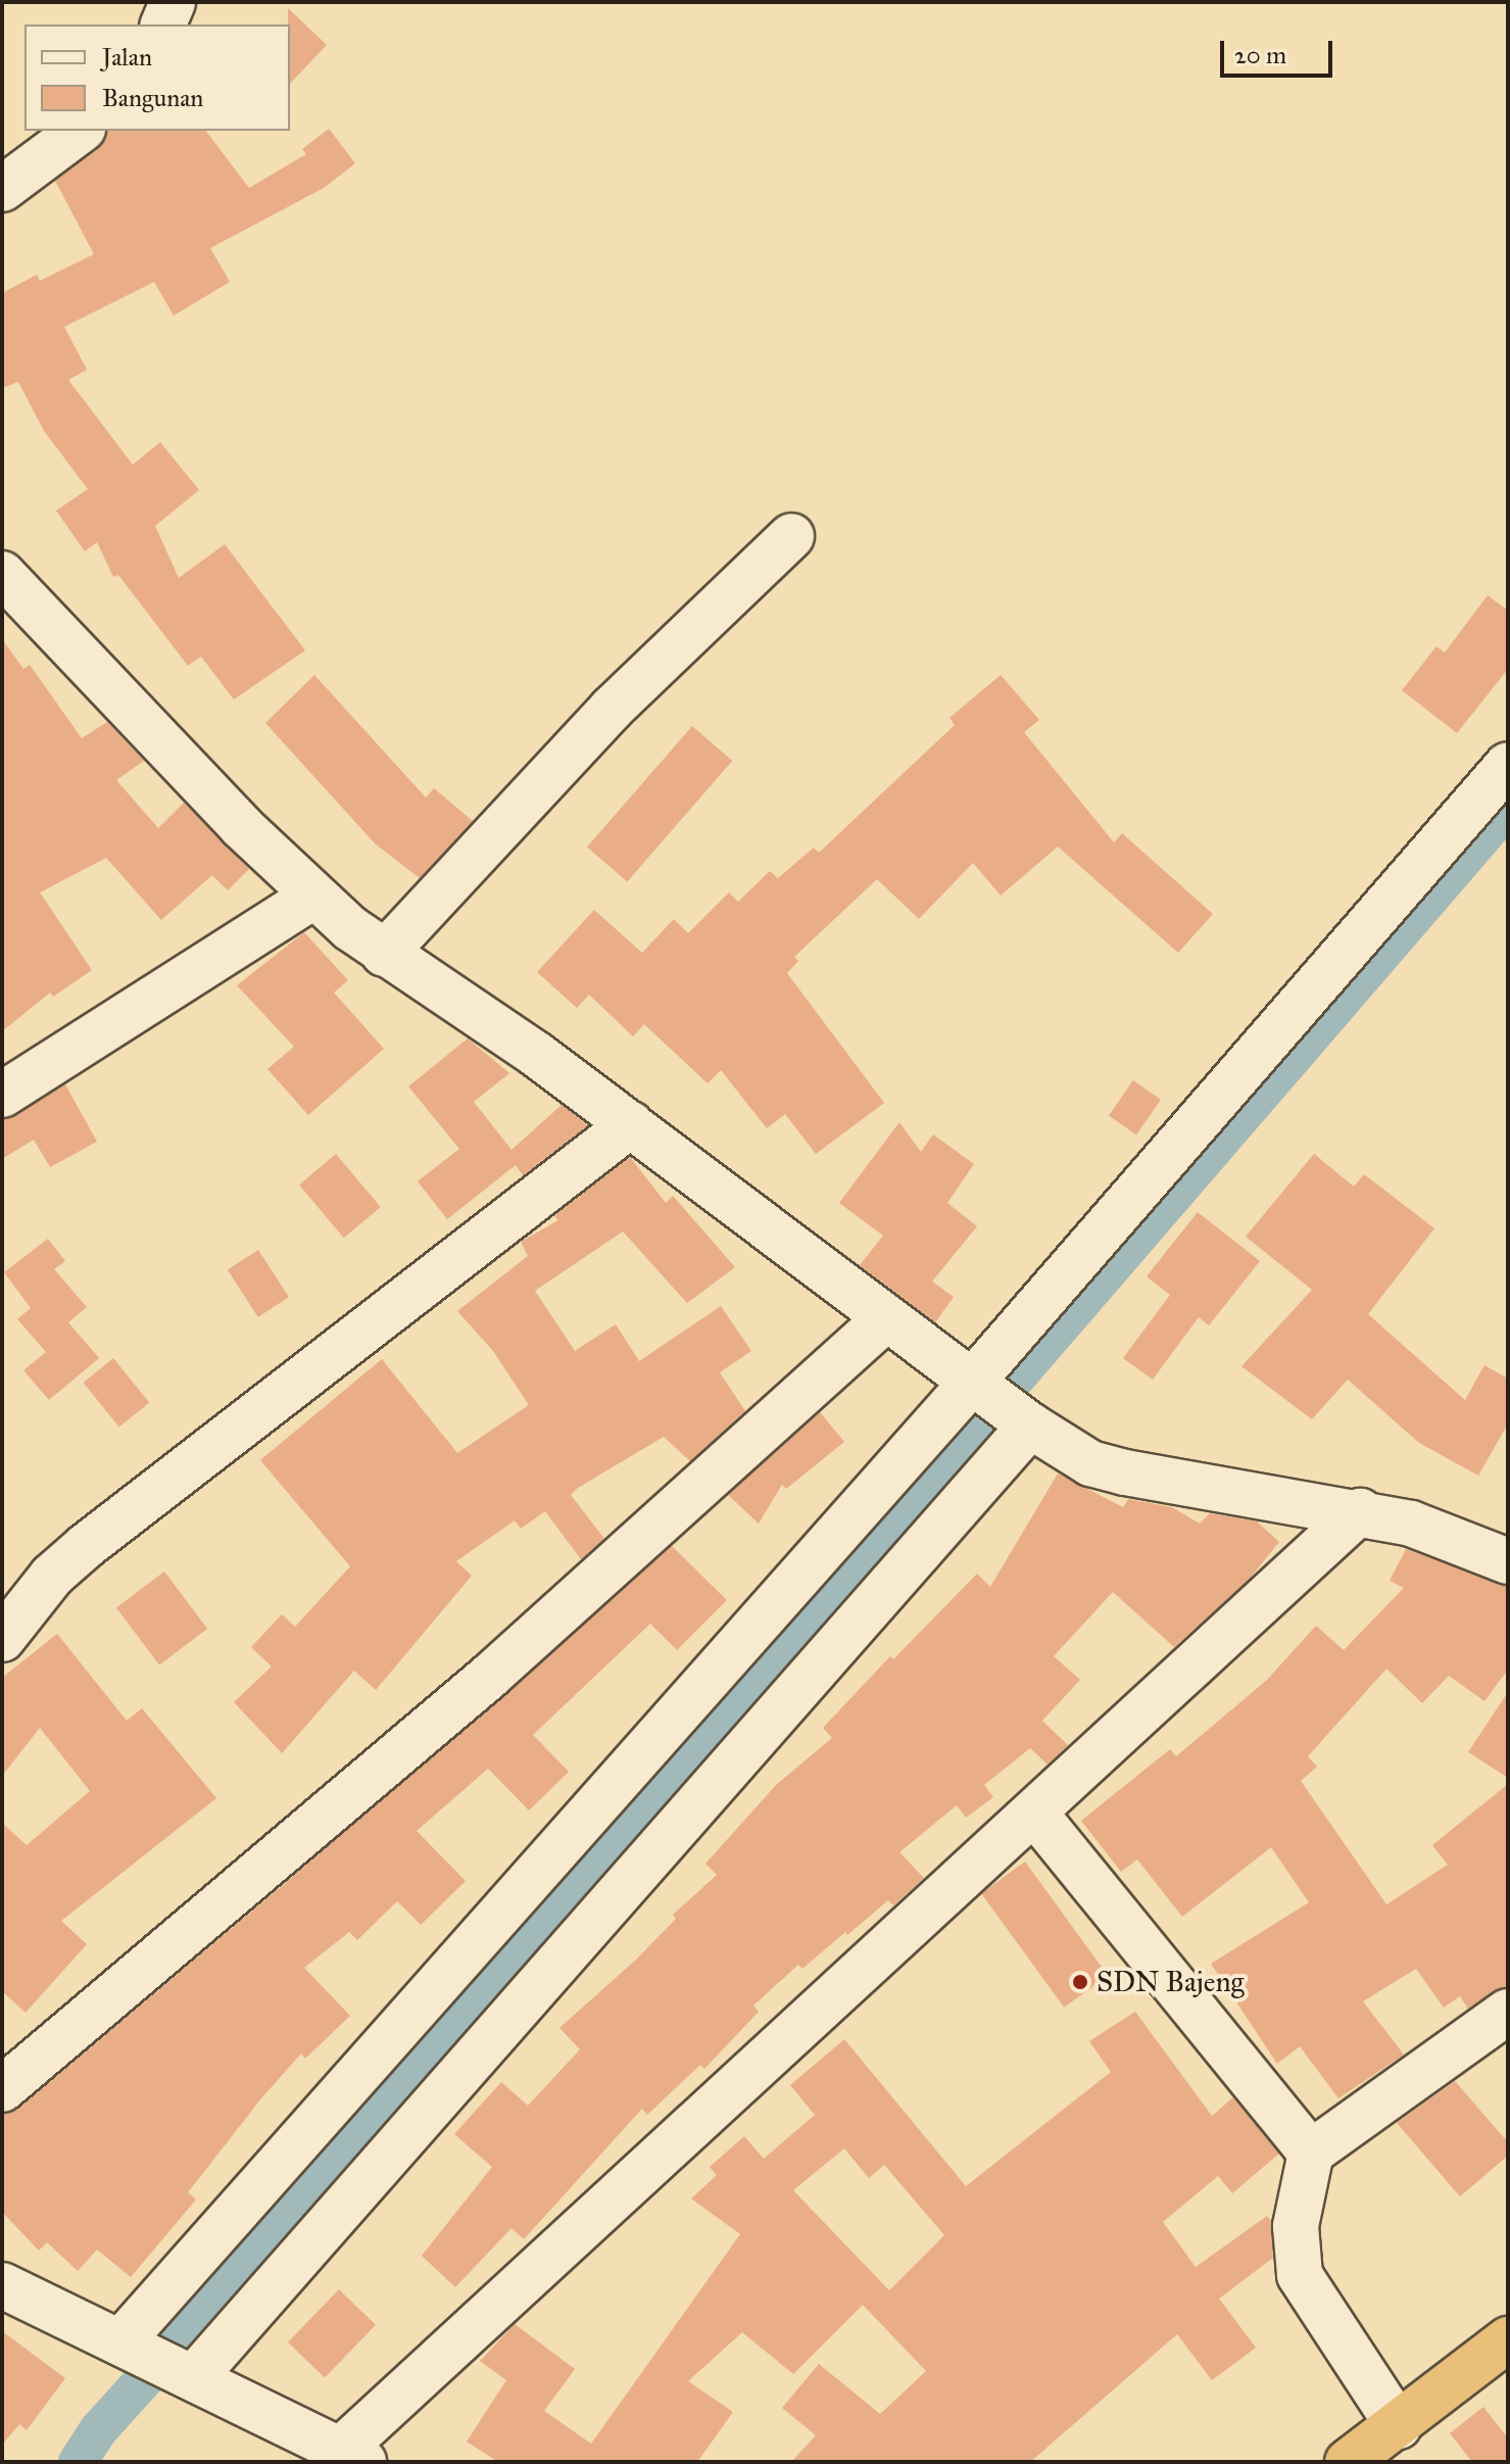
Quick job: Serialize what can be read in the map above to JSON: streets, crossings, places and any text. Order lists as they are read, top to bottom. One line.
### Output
{"places":["SDN Bajeng"],"legend":["Jalan","Bangunan"],"scale_bar":"20 m"}
